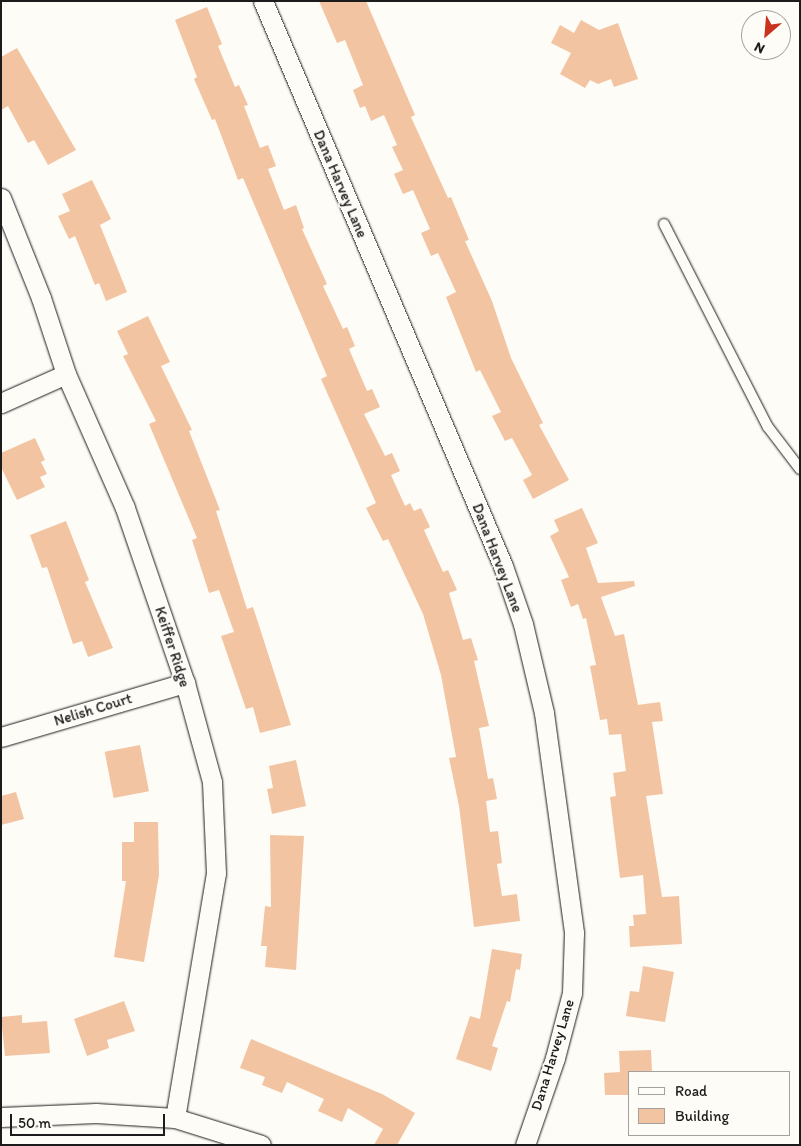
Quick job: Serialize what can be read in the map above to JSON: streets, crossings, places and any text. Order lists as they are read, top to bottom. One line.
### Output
{"streets":{"street":["Dana Harvey Lane","Keiffer Ridge","Nelish Court"]},"crossings":[["Keiffer Ridge","Nelish Court"]],"legend":["Road","Building"],"scale_bar":"50 m","north":"bottom left"}
